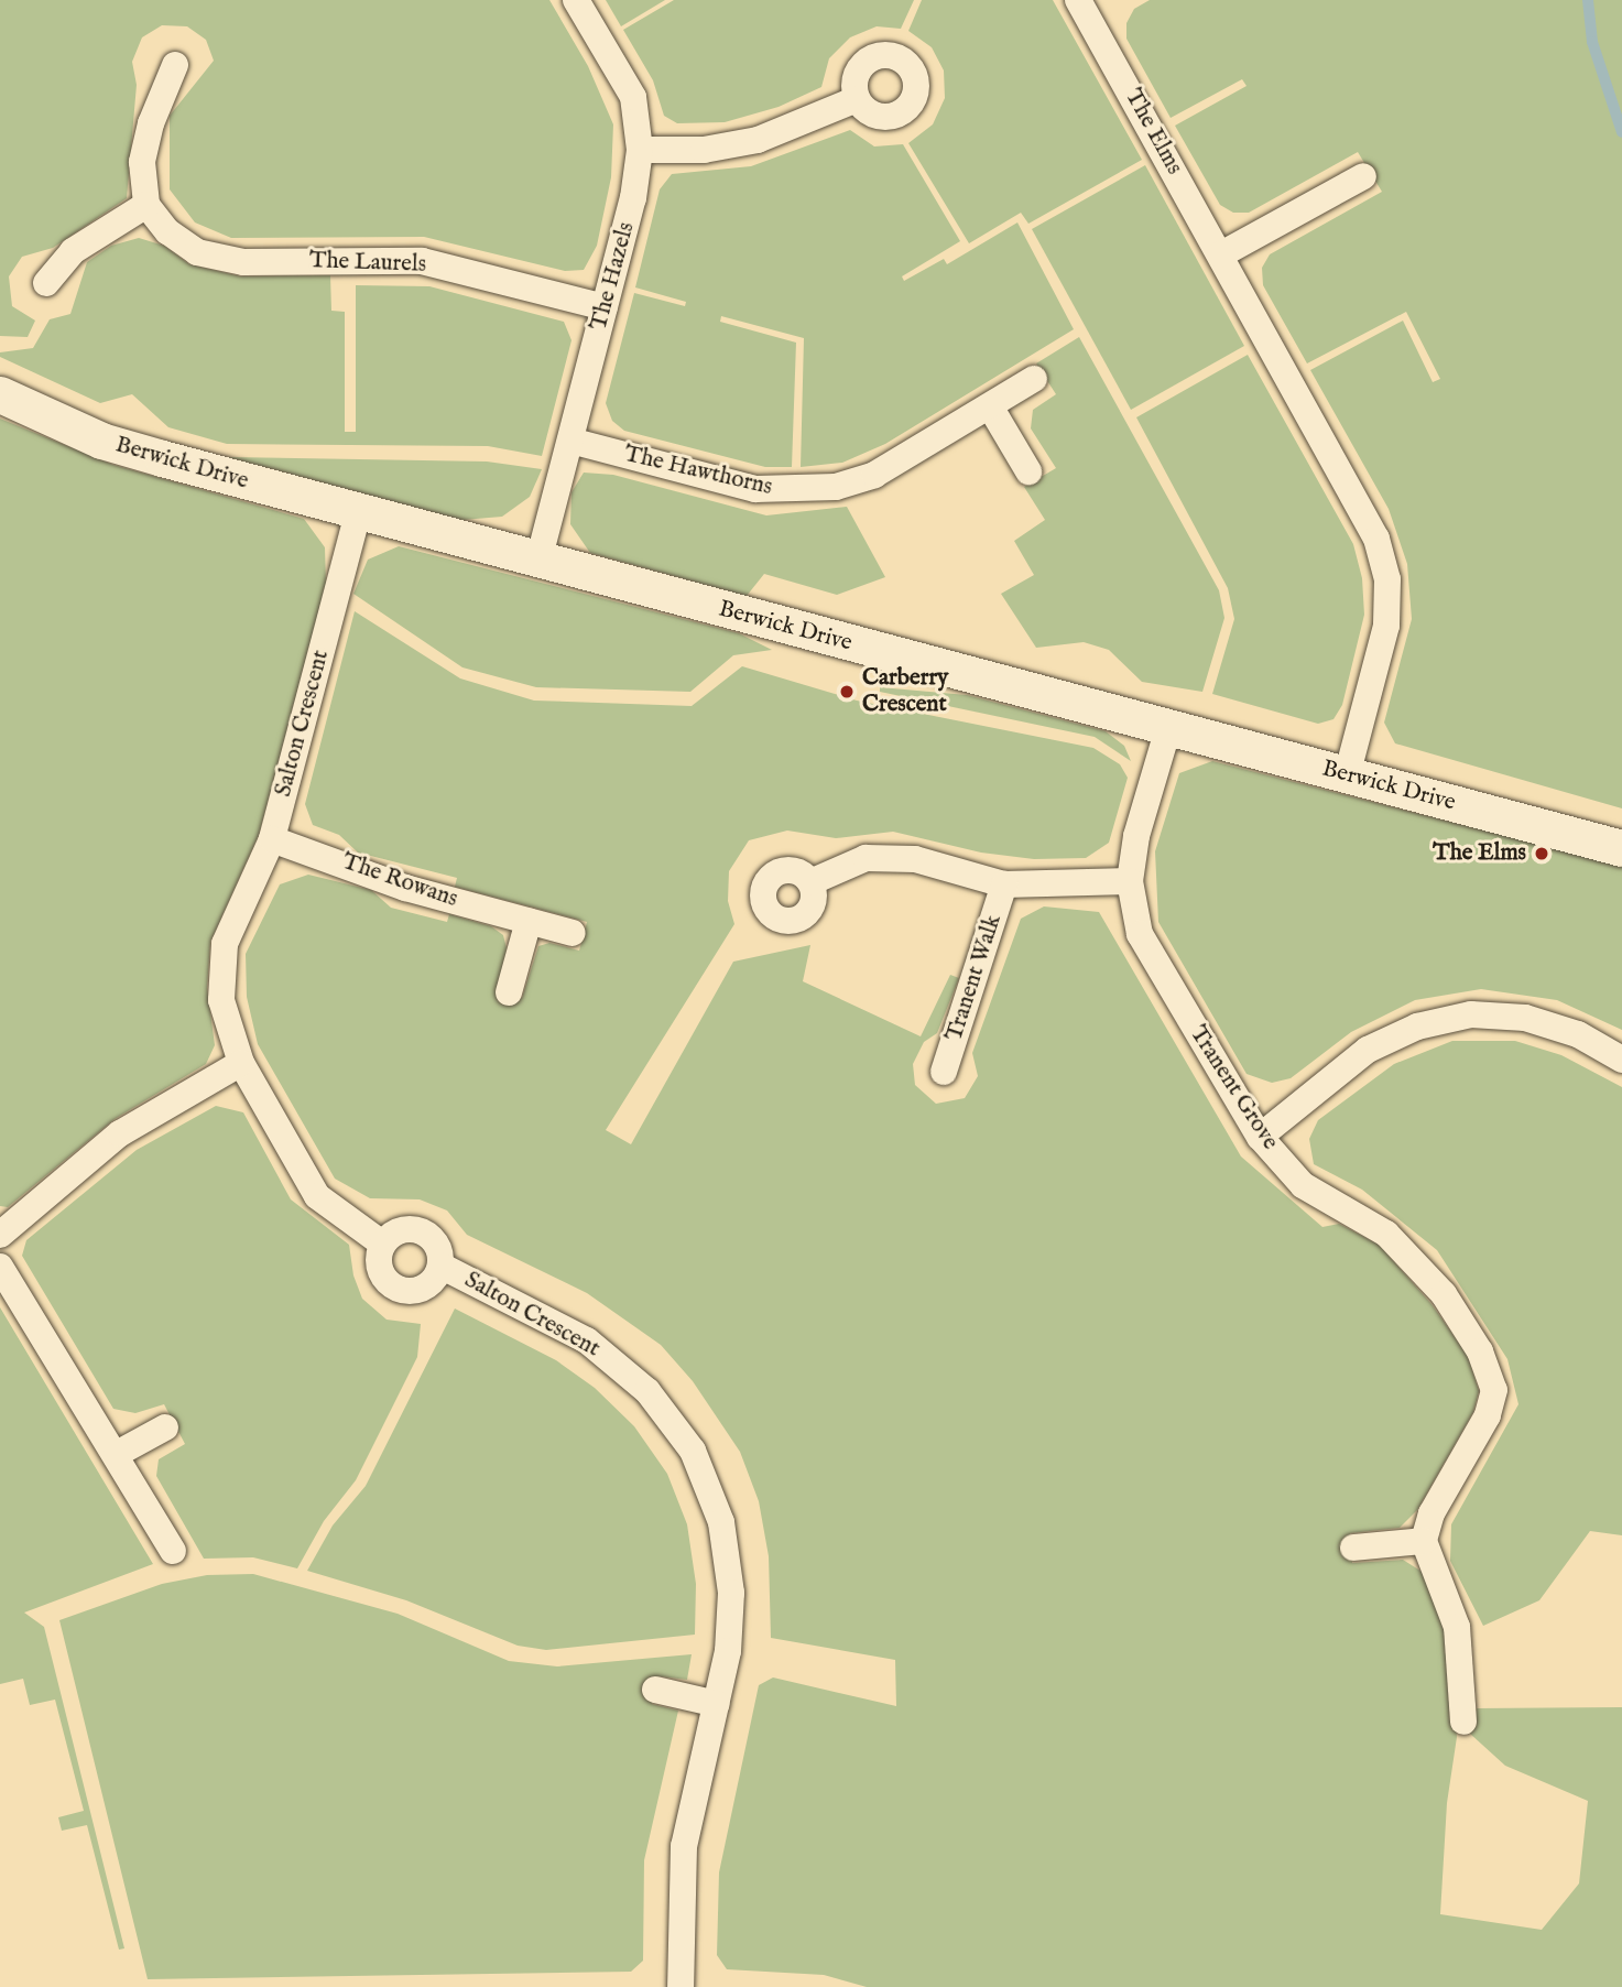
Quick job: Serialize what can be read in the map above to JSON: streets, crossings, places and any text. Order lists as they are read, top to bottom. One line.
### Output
{"streets":{"street":["The Elms","The Laurels","The Hazels","Berwick Drive","The Hawthorns","Salton Crescent","The Rowans","Tranent Walk","Tranent Grove"]},"crossings":[["The Elms","Berwick Drive"],["The Laurels","The Hazels"],["The Hazels","Berwick Drive"],["The Hazels","The Hawthorns"],["Berwick Drive","Salton Crescent"],["Berwick Drive","Tranent Grove"],["Salton Crescent","The Rowans"],["Tranent Walk","Tranent Grove"]],"places":["Carberry Crescent","The Elms"]}
